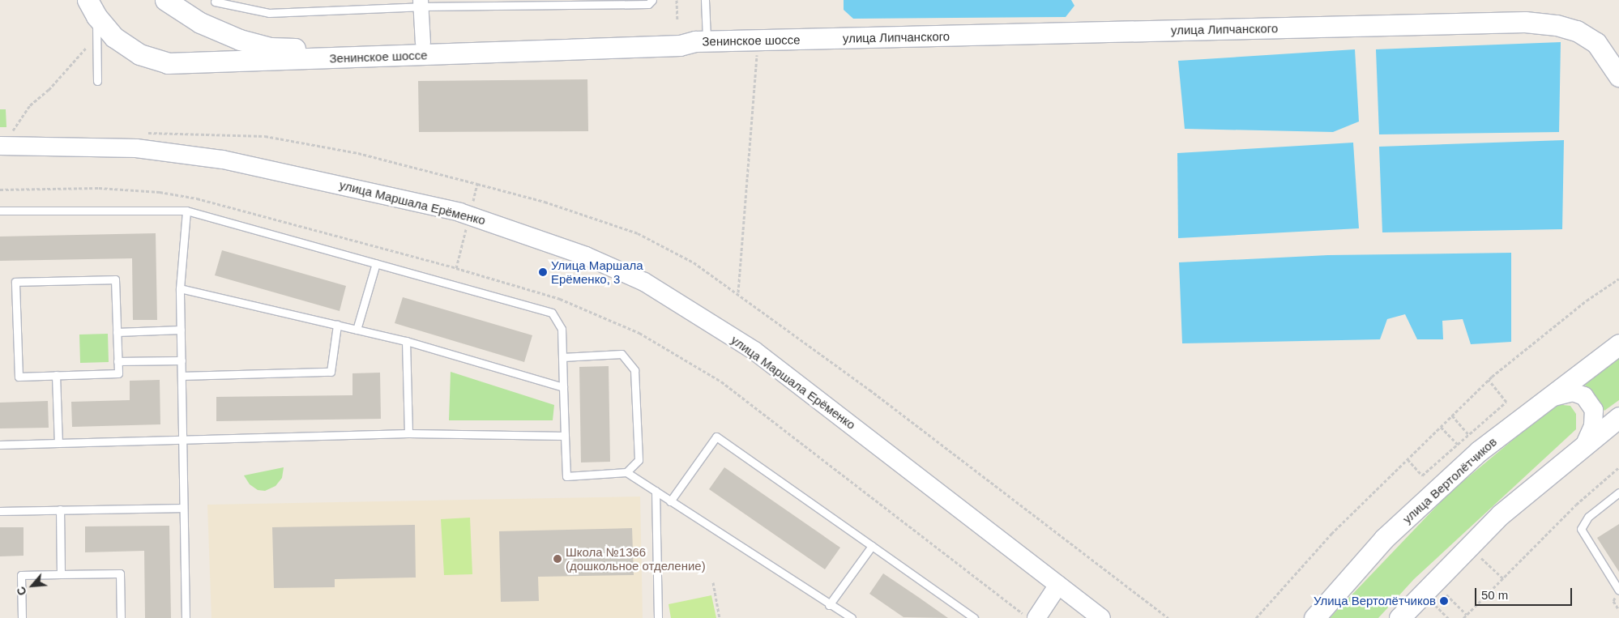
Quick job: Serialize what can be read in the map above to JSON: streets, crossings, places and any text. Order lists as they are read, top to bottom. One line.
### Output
{"streets":{"main road":["улица Липчанского","Зенинское шоссе","улица Вертолётчиков"],"street":["улица Маршала Ерёменко"]},"crossings":[["улица Липчанского","Зенинское шоссе"]],"places":["Улица Маршала Ерёменко, 3","Школа №1366 (дошкольное отделение)","Улица Вертолётчиков"],"scale_bar":"50 m","north":"bottom left"}
